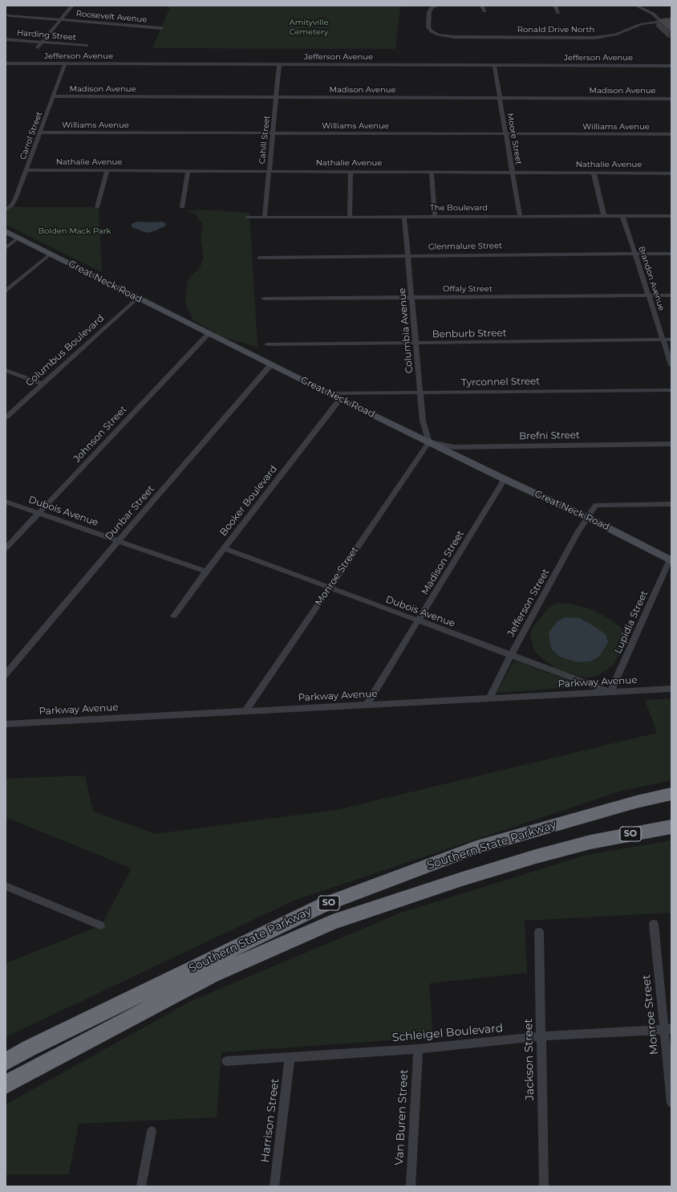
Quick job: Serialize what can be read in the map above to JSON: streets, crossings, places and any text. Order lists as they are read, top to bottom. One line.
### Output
{"streets":{"highway":["SO","Southern State Parkway"],"main road":["Great Neck Road"],"street":["Roosevelt Avenue","Ronald Drive North","Harding Street","Jefferson Avenue","Madison Avenue","Williams Avenue","Carrol Street","Moore Street","Cahill Street","Nathalie Avenue","The Boulevard","Glenmalure Street","Brandon Avenue","Offaly Street","Columbia Avenue","Benburb Street","Columbus Boulevard","Tyrconnel Street","Johnson Street","Brefni Street","Booker Boulevard","Dubois Avenue","Dunbar Street","Madison Street","Monroe Street","Jefferson Street","Lupidia Street","Parkway Avenue","Schleigel Boulevard","Jackson Street","Van Buren Street","Harrison Street"]},"crossings":[["Jefferson Avenue","Carrol Street"],["Jefferson Avenue","Moore Street"],["Jefferson Avenue","Cahill Street"],["Madison Avenue","Carrol Street"],["Madison Avenue","Moore Street"],["Madison Avenue","Cahill Street"],["Williams Avenue","Carrol Street"],["Williams Avenue","Moore Street"],["Williams Avenue","Cahill Street"],["Carrol Street","Nathalie Avenue"],["Moore Street","Nathalie Avenue"],["Moore Street","The Boulevard"],["Cahill Street","Nathalie Avenue"],["Cahill Street","The Boulevard"],["The Boulevard","Brandon Avenue"],["The Boulevard","Columbia Avenue"],["Glenmalure Street","Brandon Avenue"],["Glenmalure Street","Columbia Avenue"],["Brandon Avenue","Offaly Street"],["Brandon Avenue","Benburb Street"],["Great Neck Road","Columbia Avenue"],["Great Neck Road","Columbus Boulevard"],["Great Neck Road","Tyrconnel Street"],["Great Neck Road","Johnson Street"],["Great Neck Road","Brefni Street"],["Great Neck Road","Booker Boulevard"],["Great Neck Road","Dunbar Street"],["Great Neck Road","Madison Street"],["Great Neck Road","Monroe Street"],["Great Neck Road","Jefferson Street"],["Great Neck Road","Lupidia Street"],["Offaly Street","Columbia Avenue"],["Columbia Avenue","Benburb Street"],["Columbia Avenue","Tyrconnel Street"],["Columbia Avenue","Brefni Street"],["Columbia Avenue","Monroe Street"],["Johnson Street","Dubois Avenue"],["Brefni Street","Monroe Street"],["Booker Boulevard","Dubois Avenue"],["Dubois Avenue","Dunbar Street"],["Dubois Avenue","Madison Street"],["Dubois Avenue","Monroe Street"],["Dubois Avenue","Jefferson Street"],["Dubois Avenue","Lupidia Street"],["Dubois Avenue","Parkway Avenue"],["Madison Street","Parkway Avenue"],["Monroe Street","Parkway Avenue"],["Monroe Street","Schleigel Boulevard"],["Jefferson Street","Parkway Avenue"],["Lupidia Street","Parkway Avenue"],["Schleigel Boulevard","Jackson Street"],["Schleigel Boulevard","Van Buren Street"],["Schleigel Boulevard","Harrison Street"]],"parks":["Amityville Cemetery","Bolden Mack Park"]}
